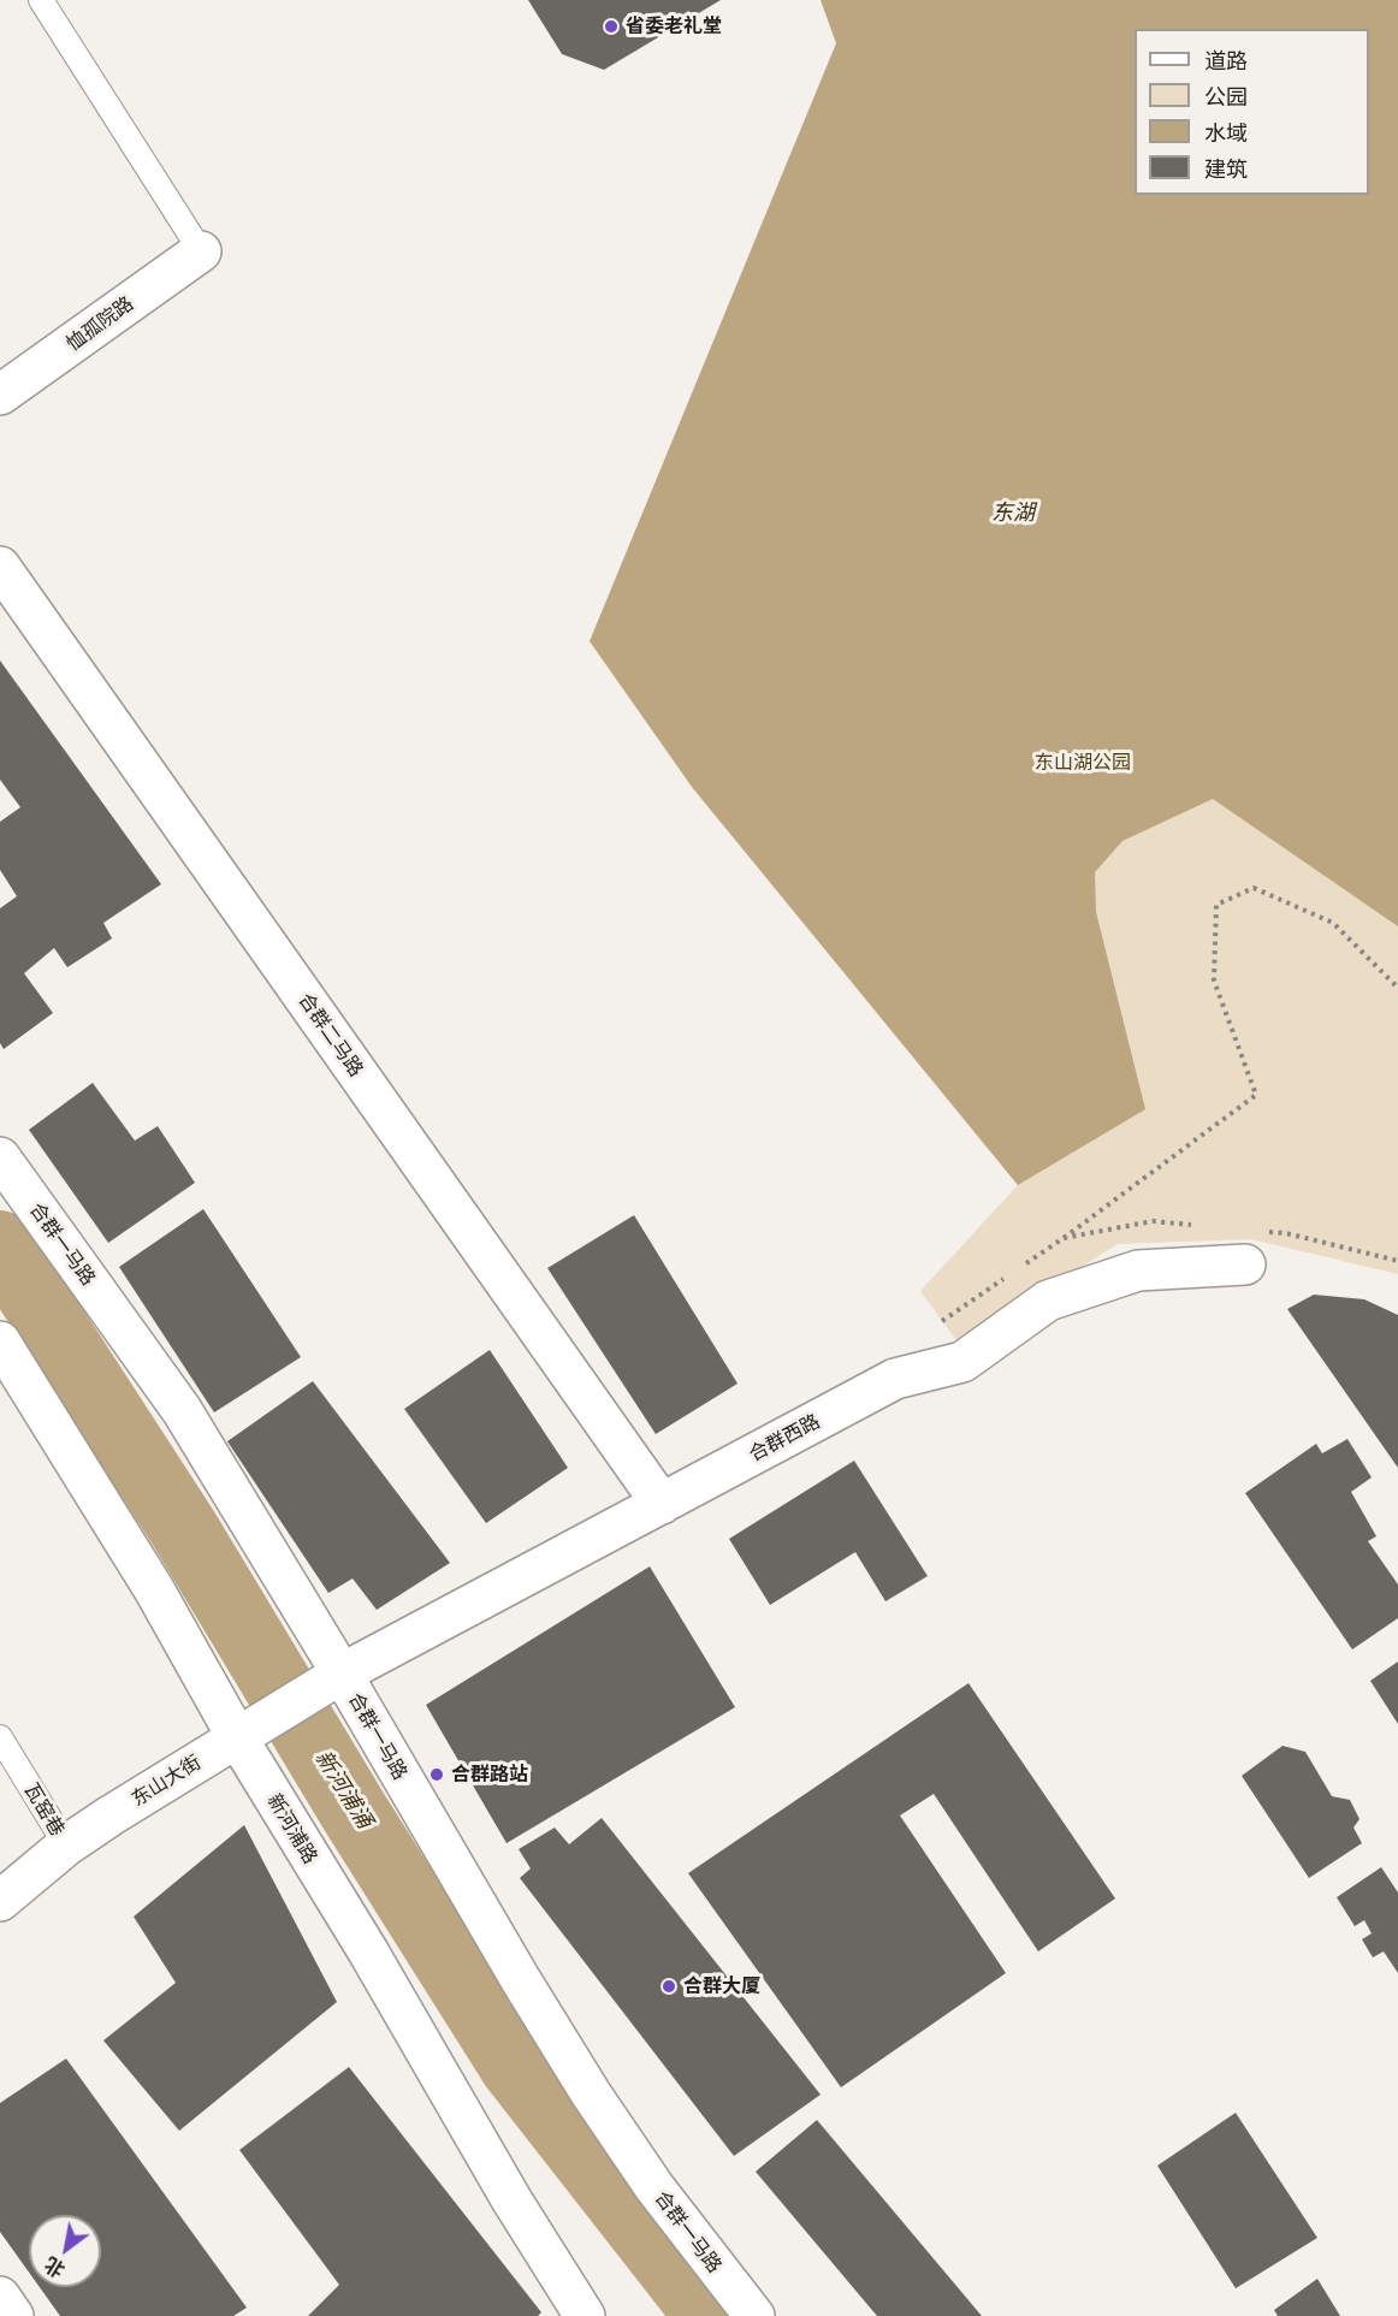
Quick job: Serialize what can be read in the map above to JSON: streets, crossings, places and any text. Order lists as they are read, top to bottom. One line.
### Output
{"streets":{"street":["恤孤院路","合群二马路","合群一马路","合群西路","东山大街","新河浦路"],"lane":["瓦窑巷"]},"crossings":[["合群二马路","合群西路"],["合群一马路","合群西路"],["合群一马路","东山大街"],["合群西路","东山大街"],["东山大街","瓦窑巷"],["东山大街","新河浦路"]],"water":["东湖","新河浦涌"],"parks":["东山湖公园"],"places":["省委老礼堂","合群路站","合群大厦"],"legend":["道路","公园","水域","建筑"],"north":"bottom left"}
